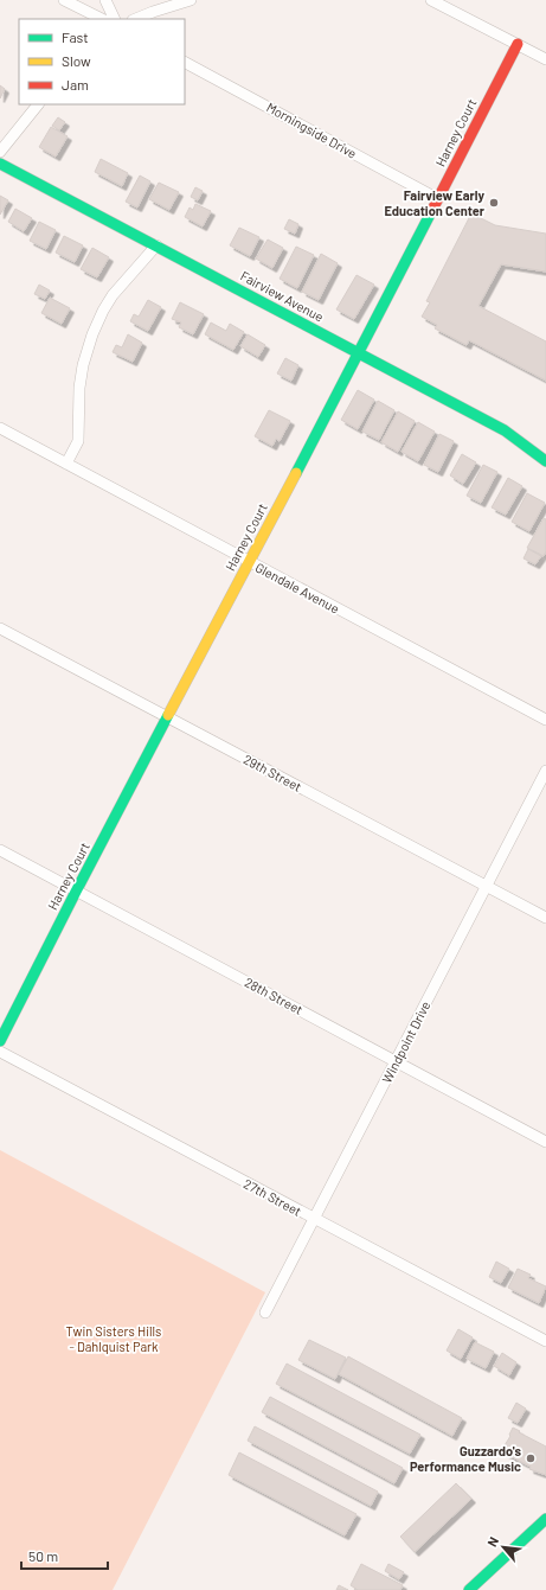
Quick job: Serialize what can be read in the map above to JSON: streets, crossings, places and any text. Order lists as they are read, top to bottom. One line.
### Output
{"streets":{"street":["Morningside Drive","Harney Court","Fairview Avenue","Glendale Avenue","29th Street","28th Street","Windpoint Drive","27th Street"]},"crossings":[["Morningside Drive","Harney Court"],["Harney Court","Fairview Avenue"],["Harney Court","Glendale Avenue"],["Harney Court","29th Street"],["Harney Court","28th Street"],["29th Street","Windpoint Drive"],["28th Street","Windpoint Drive"],["Windpoint Drive","27th Street"]],"parks":["Twin Sisters Hills - Dahlquist Park"],"places":["Fairview Early Education Center","Guzzardo's Performance Music"],"legend":["Fast","Slow","Jam"],"scale_bar":"50 m","north":"top left"}
